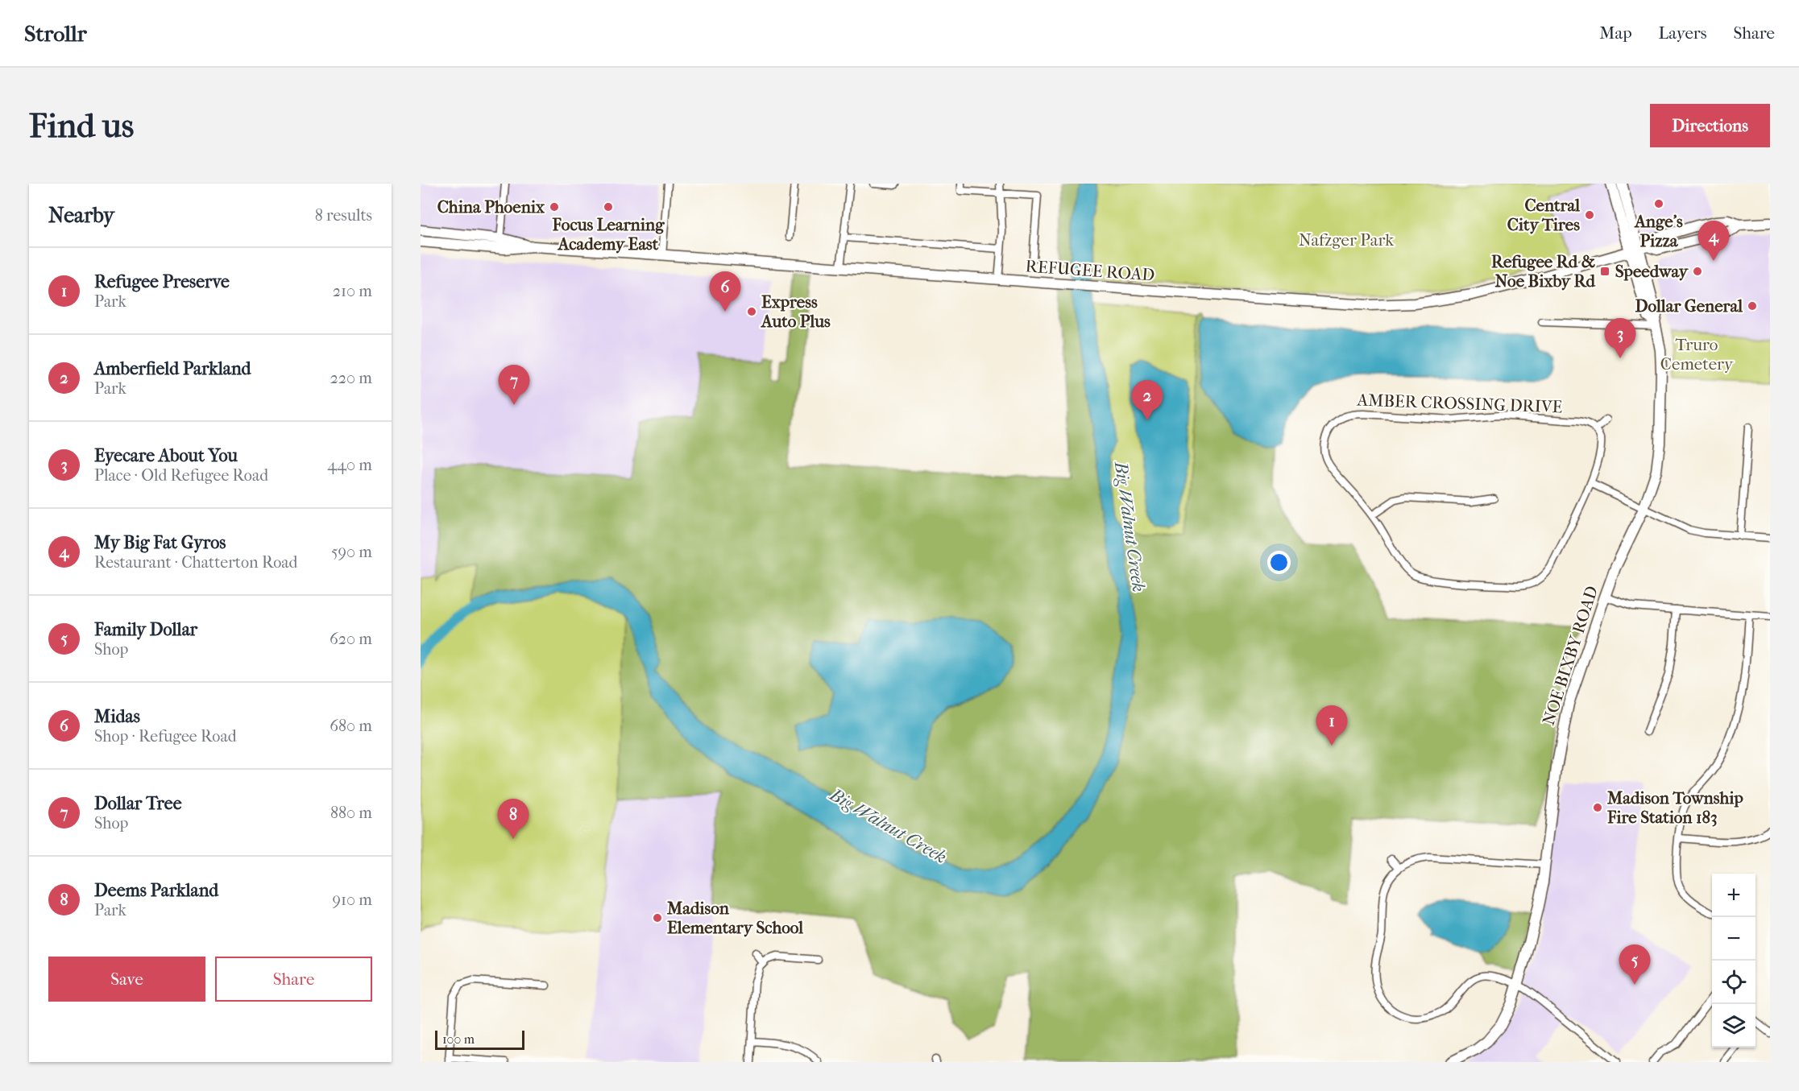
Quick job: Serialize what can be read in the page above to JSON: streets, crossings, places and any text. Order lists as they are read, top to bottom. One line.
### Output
{"streets":{"main road":["REFUGEE ROAD","NOE BIXBY ROAD"],"street":["AMBER CROSSING DRIVE"]},"crossings":[["REFUGEE ROAD","NOE BIXBY ROAD"]],"water":["Big Walnut Creek"],"parks":["Nafzger Park","Truro Cemetery"],"places":{"other":["Ange's Pizza","China Phoenix","Focus Learning Academy East","Central City Tires","Speedway","Dollar General","Express Auto Plus","Madison Township Fire Station 183","Madison Elementary School"],"transit":["Refugee Rd & Noe Bixby Rd"]},"scale_bar":"100 m","page":{"header":"Strollr","nav":["Map","Layers","Share"],"buttons":["Directions",["Save","Share"]],"title":"Find us","heading":["Nearby","8 results"],"pins":["4","6","3","7","2","1","8","5"],"list":[{"mark":"1","name":"Refugee Preserve","note":"Park","value":"210 m"},{"mark":"2","name":"Amberfield Parkland","note":"Park","value":"220 m"},{"mark":"3","name":"Eyecare About You","note":"Place · Old Refugee Road","value":"440 m"},{"mark":"4","name":"My Big Fat Gyros","note":"Restaurant · Chatterton Road","value":"590 m"},{"mark":"5","name":"Family Dollar","note":"Shop","value":"620 m"},{"mark":"6","name":"Midas","note":"Shop · Refugee Road","value":"680 m"},{"mark":"7","name":"Dollar Tree","note":"Shop","value":"880 m"},{"mark":"8","name":"Deems Parkland","note":"Park","value":"910 m"}],"map_buttons":["+","−"],"scale":"100 m"}}
